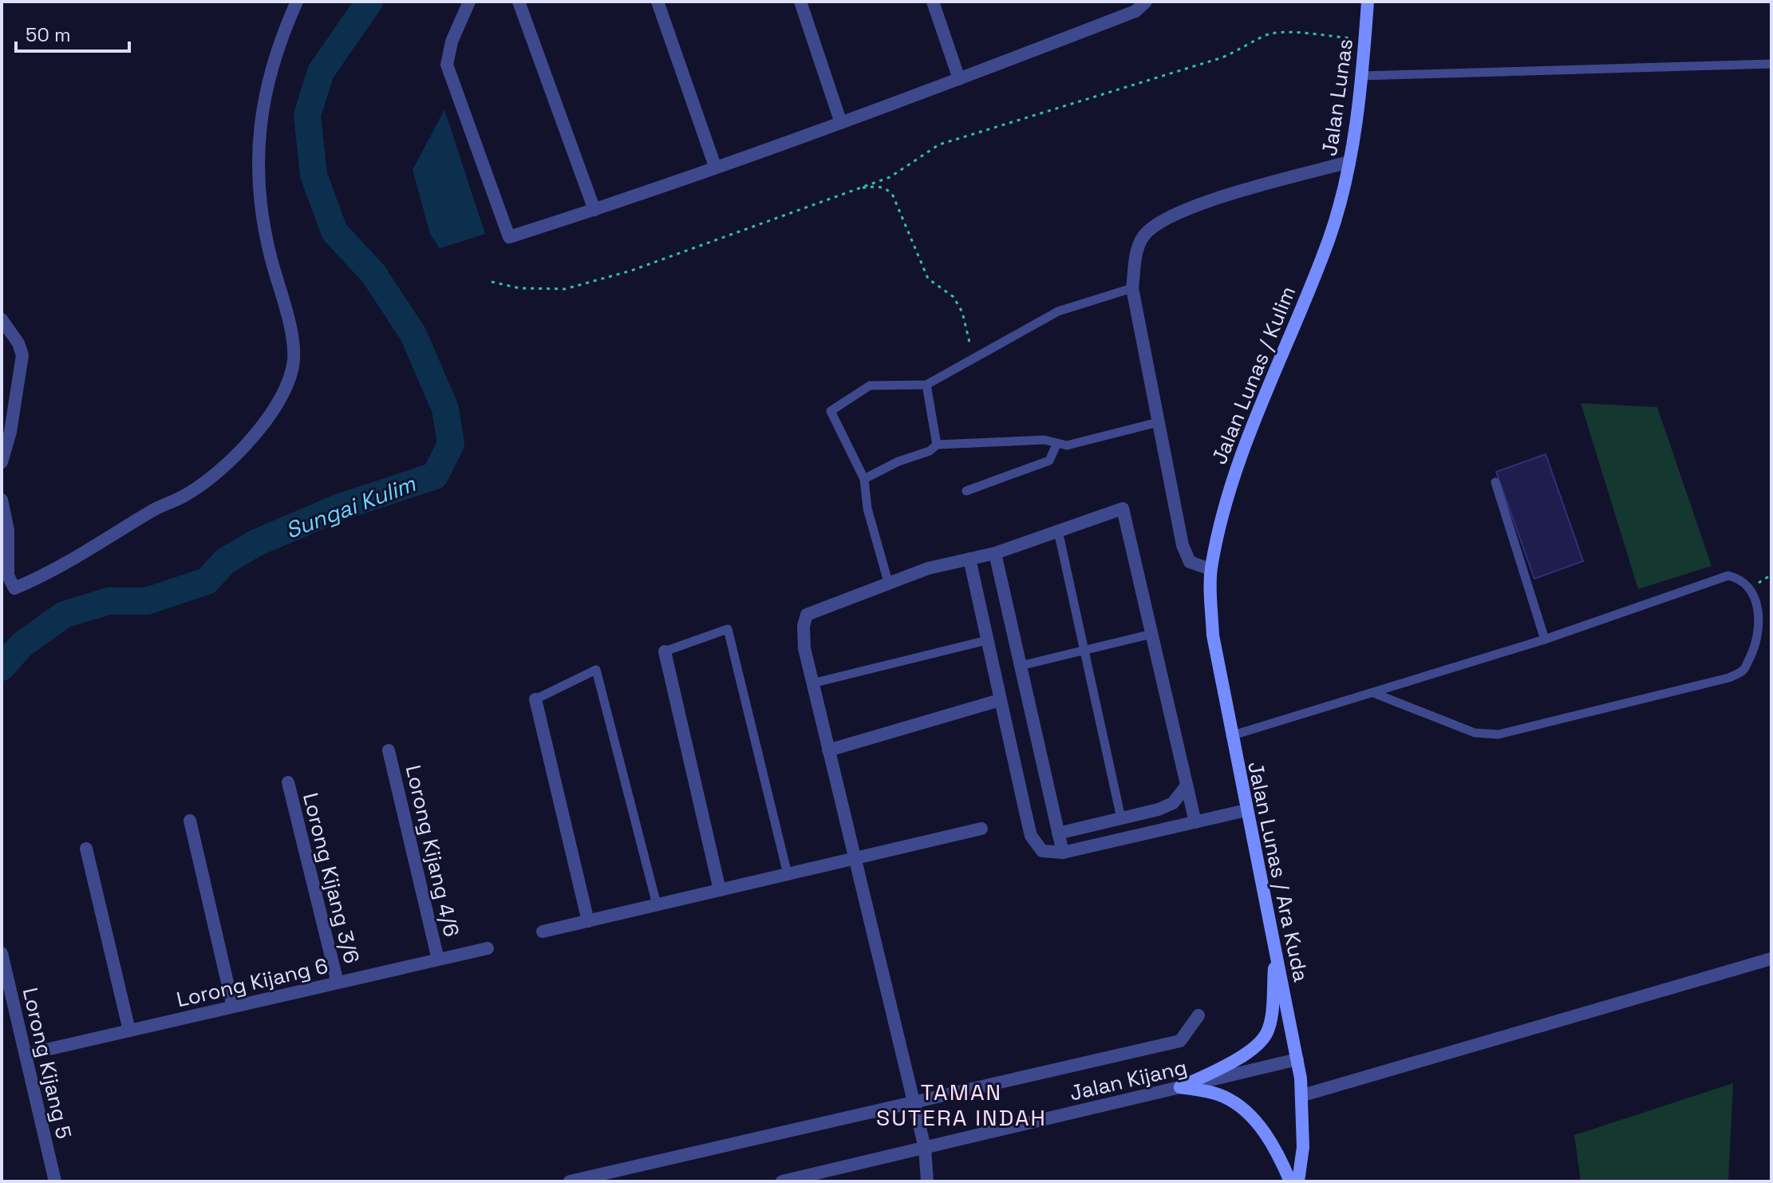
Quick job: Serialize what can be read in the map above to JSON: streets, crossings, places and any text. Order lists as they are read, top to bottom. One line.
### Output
{"streets":{"main road":["Jalan Lunas","Jalan Lunas / Kulim","Jalan Lunas / Ara Kuda"],"street":["Lorong Kijang 4/6","Lorong Kijang 3/6","Lorong Kijang 6","Lorong Kijang 5","Jalan Kijang"]},"crossings":[["Jalan Lunas","Jalan Lunas / Kulim"],["Jalan Lunas / Kulim","Jalan Lunas / Ara Kuda"],["Lorong Kijang 4/6","Lorong Kijang 6"],["Jalan Lunas / Ara Kuda","Jalan Kijang"],["Lorong Kijang 3/6","Lorong Kijang 6"],["Lorong Kijang 6","Lorong Kijang 5"]],"districts":["TAMAN SUTERA INDAH"],"water":["Sungai Kulim"],"scale_bar":"50 m"}
